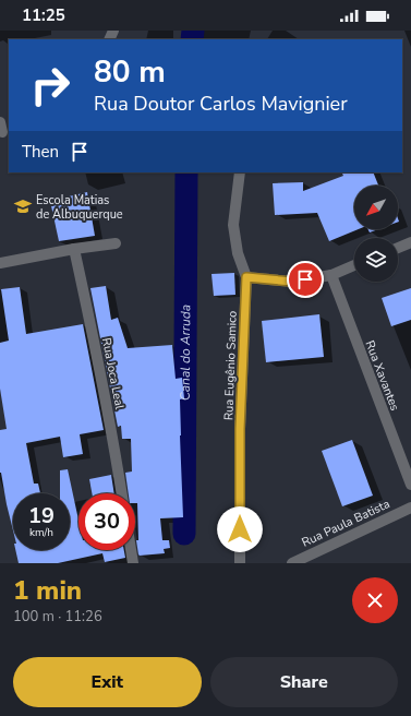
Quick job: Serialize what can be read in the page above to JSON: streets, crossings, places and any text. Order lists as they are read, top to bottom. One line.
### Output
{"streets":{"street":["Rua Eugênio Samico","Rua Joca Leal","Rua Xavantes","Rua Paula Batista"]},"water":["Canal do Arruda"],"places":{"school or university":["Escola Matias de Albuquerque"]},"north":"bottom left","page":{"status":"11:25","turn":["80 m","Rua Doutor Carlos Mavignier"],"then":"Then","speed":"19 km/h","limit":"30","heading":["1 min","100 m · 11:26"],"buttons":["Exit","Share"]}}
